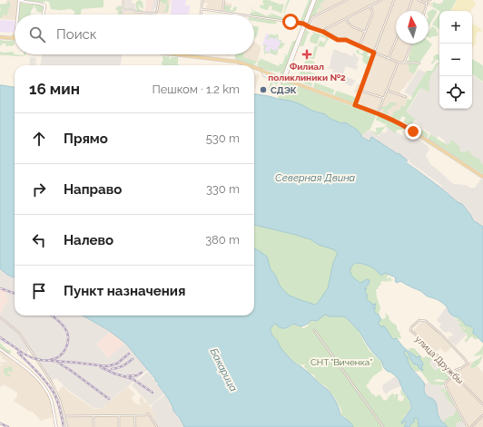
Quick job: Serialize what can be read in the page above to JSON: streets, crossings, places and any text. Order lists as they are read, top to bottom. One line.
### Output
{"streets":{"street":["улица Дружбы"]},"water":["Северная Двина","Бакарица"],"parks":["СНТ \"Виченка\""],"places":{"health":["Филиал поликлиники №2"],"other":["СДЭК"]},"north":"top","page":{"map_buttons":["+","−"],"search":"Поиск","heading":["16 мин","Пешком · 1.2 km"],"list":[["Прямо","530 m"],["Направо","330 m"],["Налево","380 m"],"Пункт назначения"]}}
